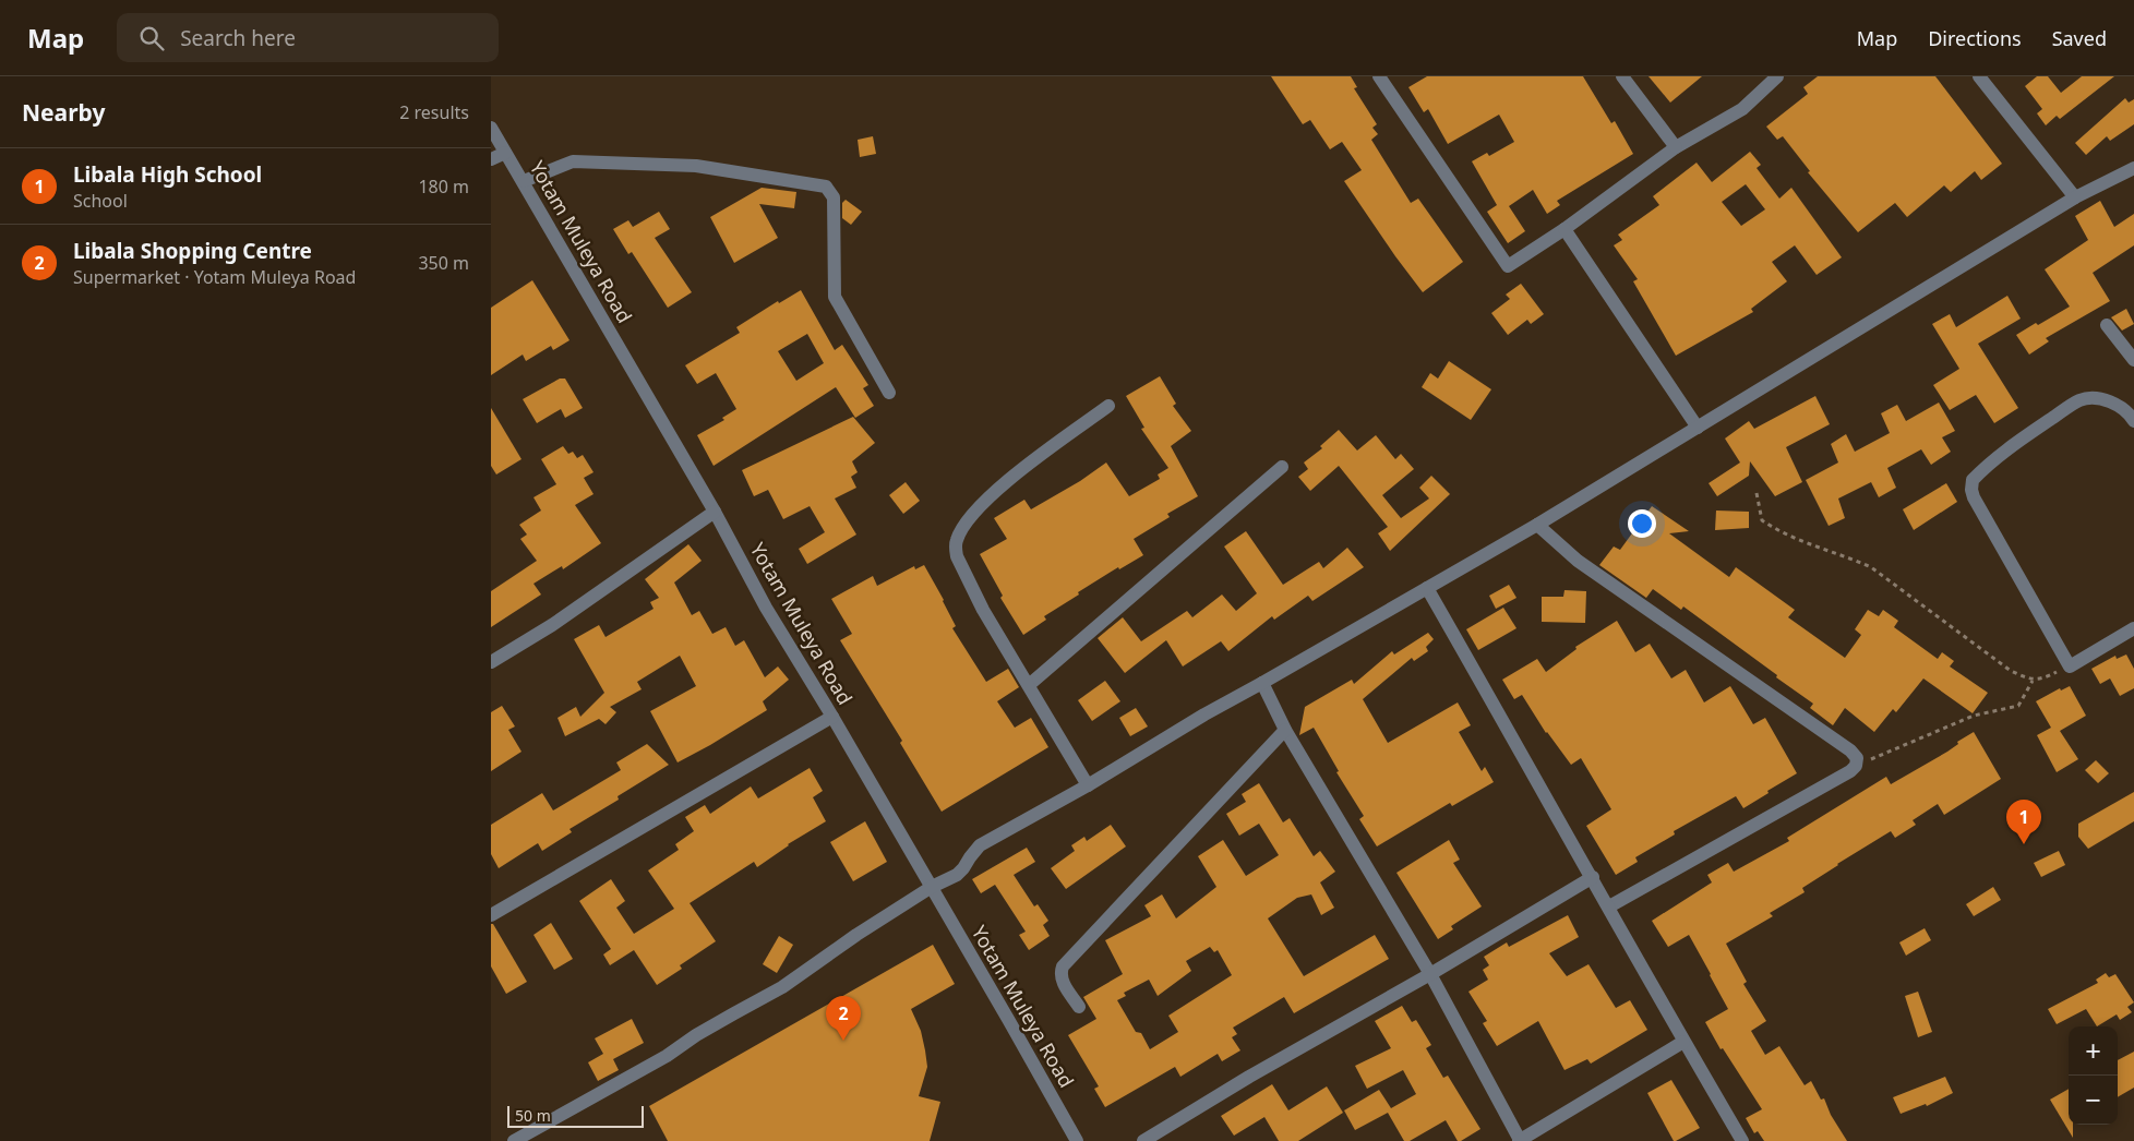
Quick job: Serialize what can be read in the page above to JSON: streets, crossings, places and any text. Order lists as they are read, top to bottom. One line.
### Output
{"streets":{"street":["Yotam Muleya Road"]},"scale_bar":"50 m","page":{"header":"Map","search":"Search here","nav":["Map","Directions","Saved"],"heading":["Nearby","2 results"],"list":[{"mark":"1","name":"Libala High School","note":"School","value":"180 m"},{"mark":"2","name":"Libala Shopping Centre","note":"Supermarket · Yotam Muleya Road","value":"350 m"}],"pins":["1","2"],"map_buttons":["+","−"],"scale":"50 m"}}
